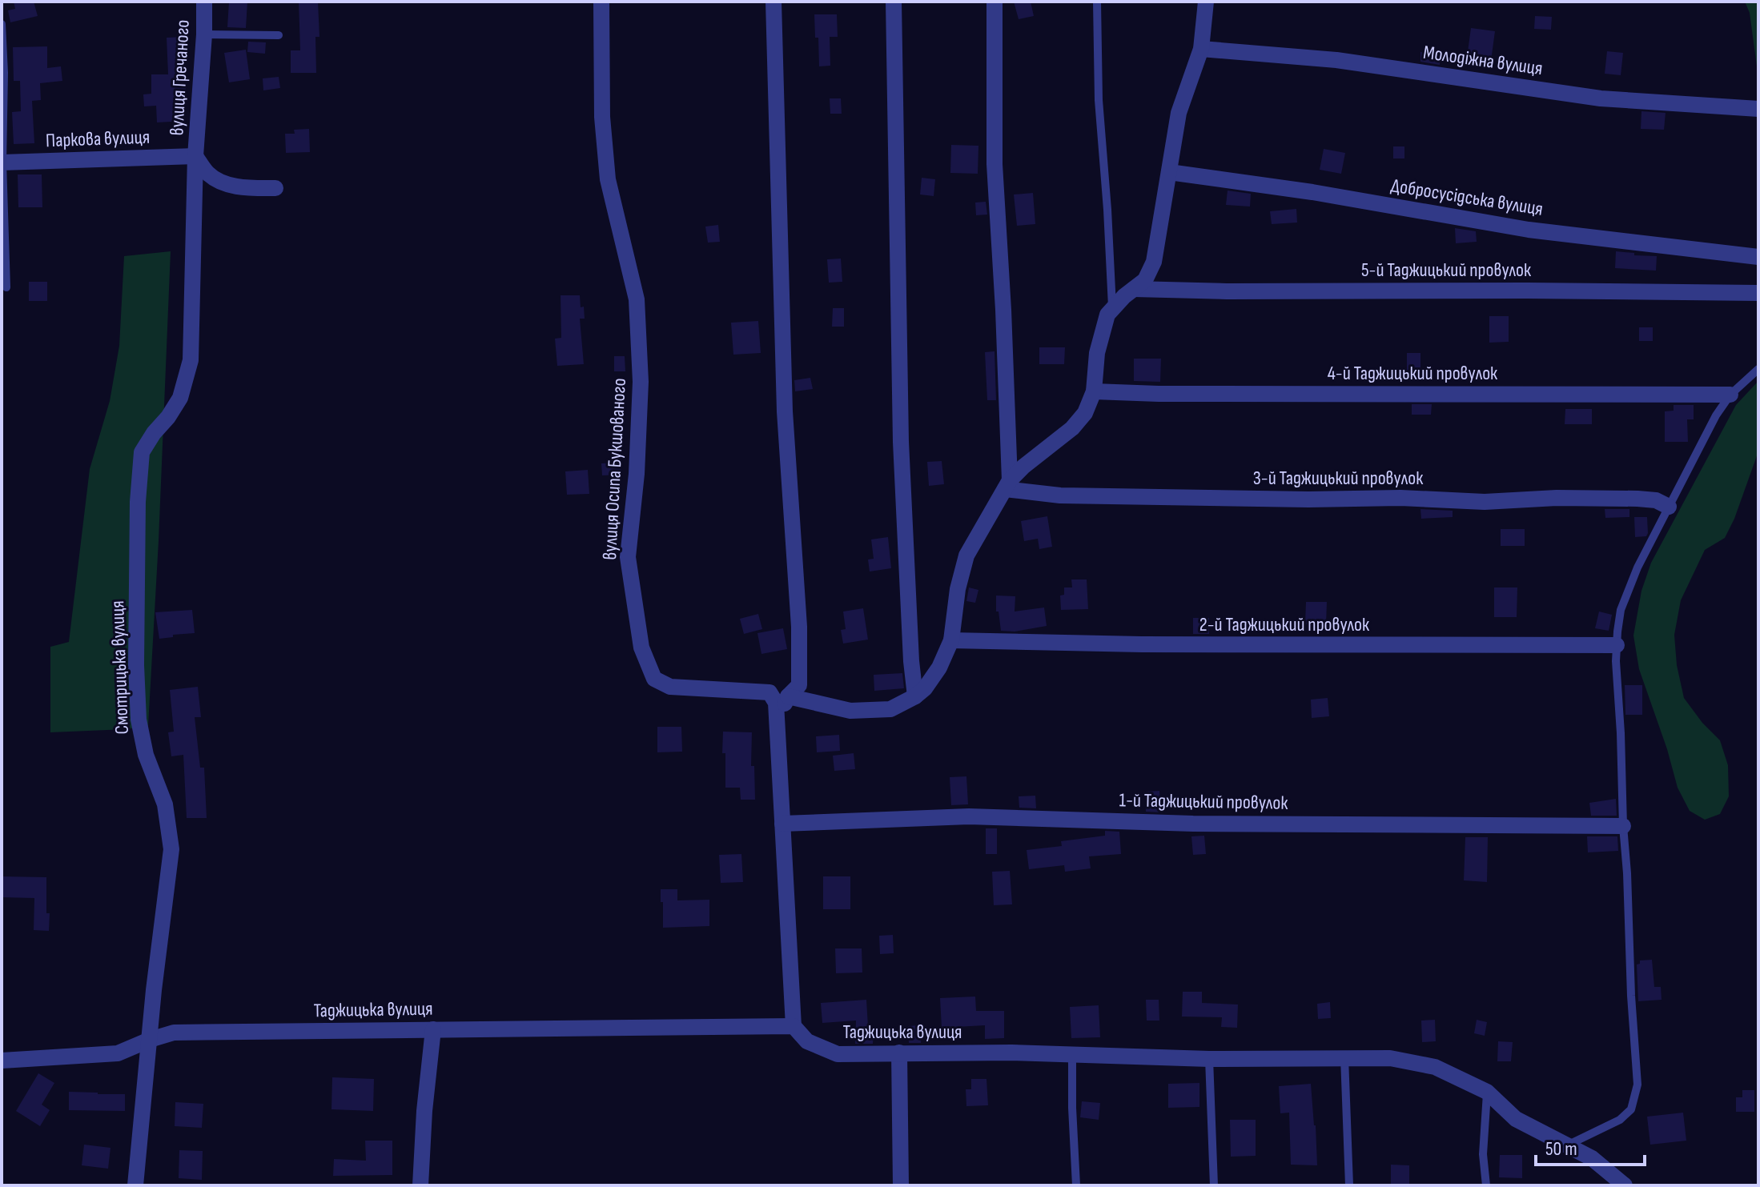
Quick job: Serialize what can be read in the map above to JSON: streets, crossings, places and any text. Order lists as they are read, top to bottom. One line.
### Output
{"streets":{"street":["Молодіжна вулиця","вулиця Гречаного","Паркова вулиця","Добросусідська вулиця","5-й Таджицький провулок","4-й Таджицький провулок","вулиця Осипа Букшованого","3-й Таджицький провулок","2-й Таджицький провулок","Смотрицька вулиця","1-й Таджицький провулок","Таджицька вулиця"]},"crossings":[["вулиця Гречаного","Паркова вулиця"],["вулиця Гречаного","Смотрицька вулиця"],["Паркова вулиця","Смотрицька вулиця"],["вулиця Осипа Букшованого","1-й Таджицький провулок"],["вулиця Осипа Букшованого","Таджицька вулиця"],["Смотрицька вулиця","Таджицька вулиця"]],"scale_bar":"50 m"}
